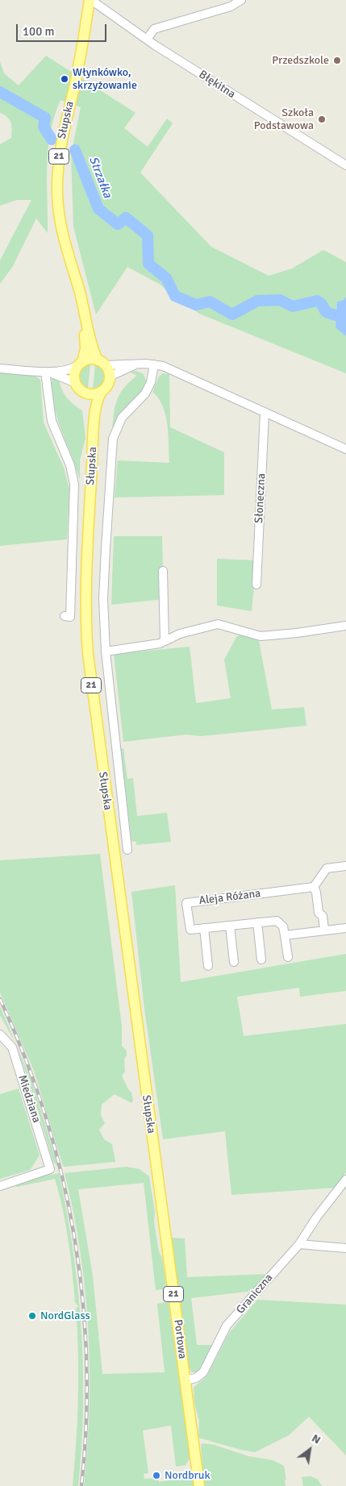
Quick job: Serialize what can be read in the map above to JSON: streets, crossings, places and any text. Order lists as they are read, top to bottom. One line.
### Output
{"streets":{"main road":["Słupska","21","Portowa"],"street":["Błękitna","Słoneczna","Aleja Różana","Miedziana","Graniczna"]},"crossings":[["Błękitna","Słupska"],["Słupska","21"],["Słupska","Portowa"],["Graniczna","Portowa"]],"water":["Strzałka"],"places":["Przedszkole","Włynkówko, skrzyżowanie","Szkoła Podstawowa","NordGlass","Nordbruk"],"scale_bar":"100 m","north":"top right"}
